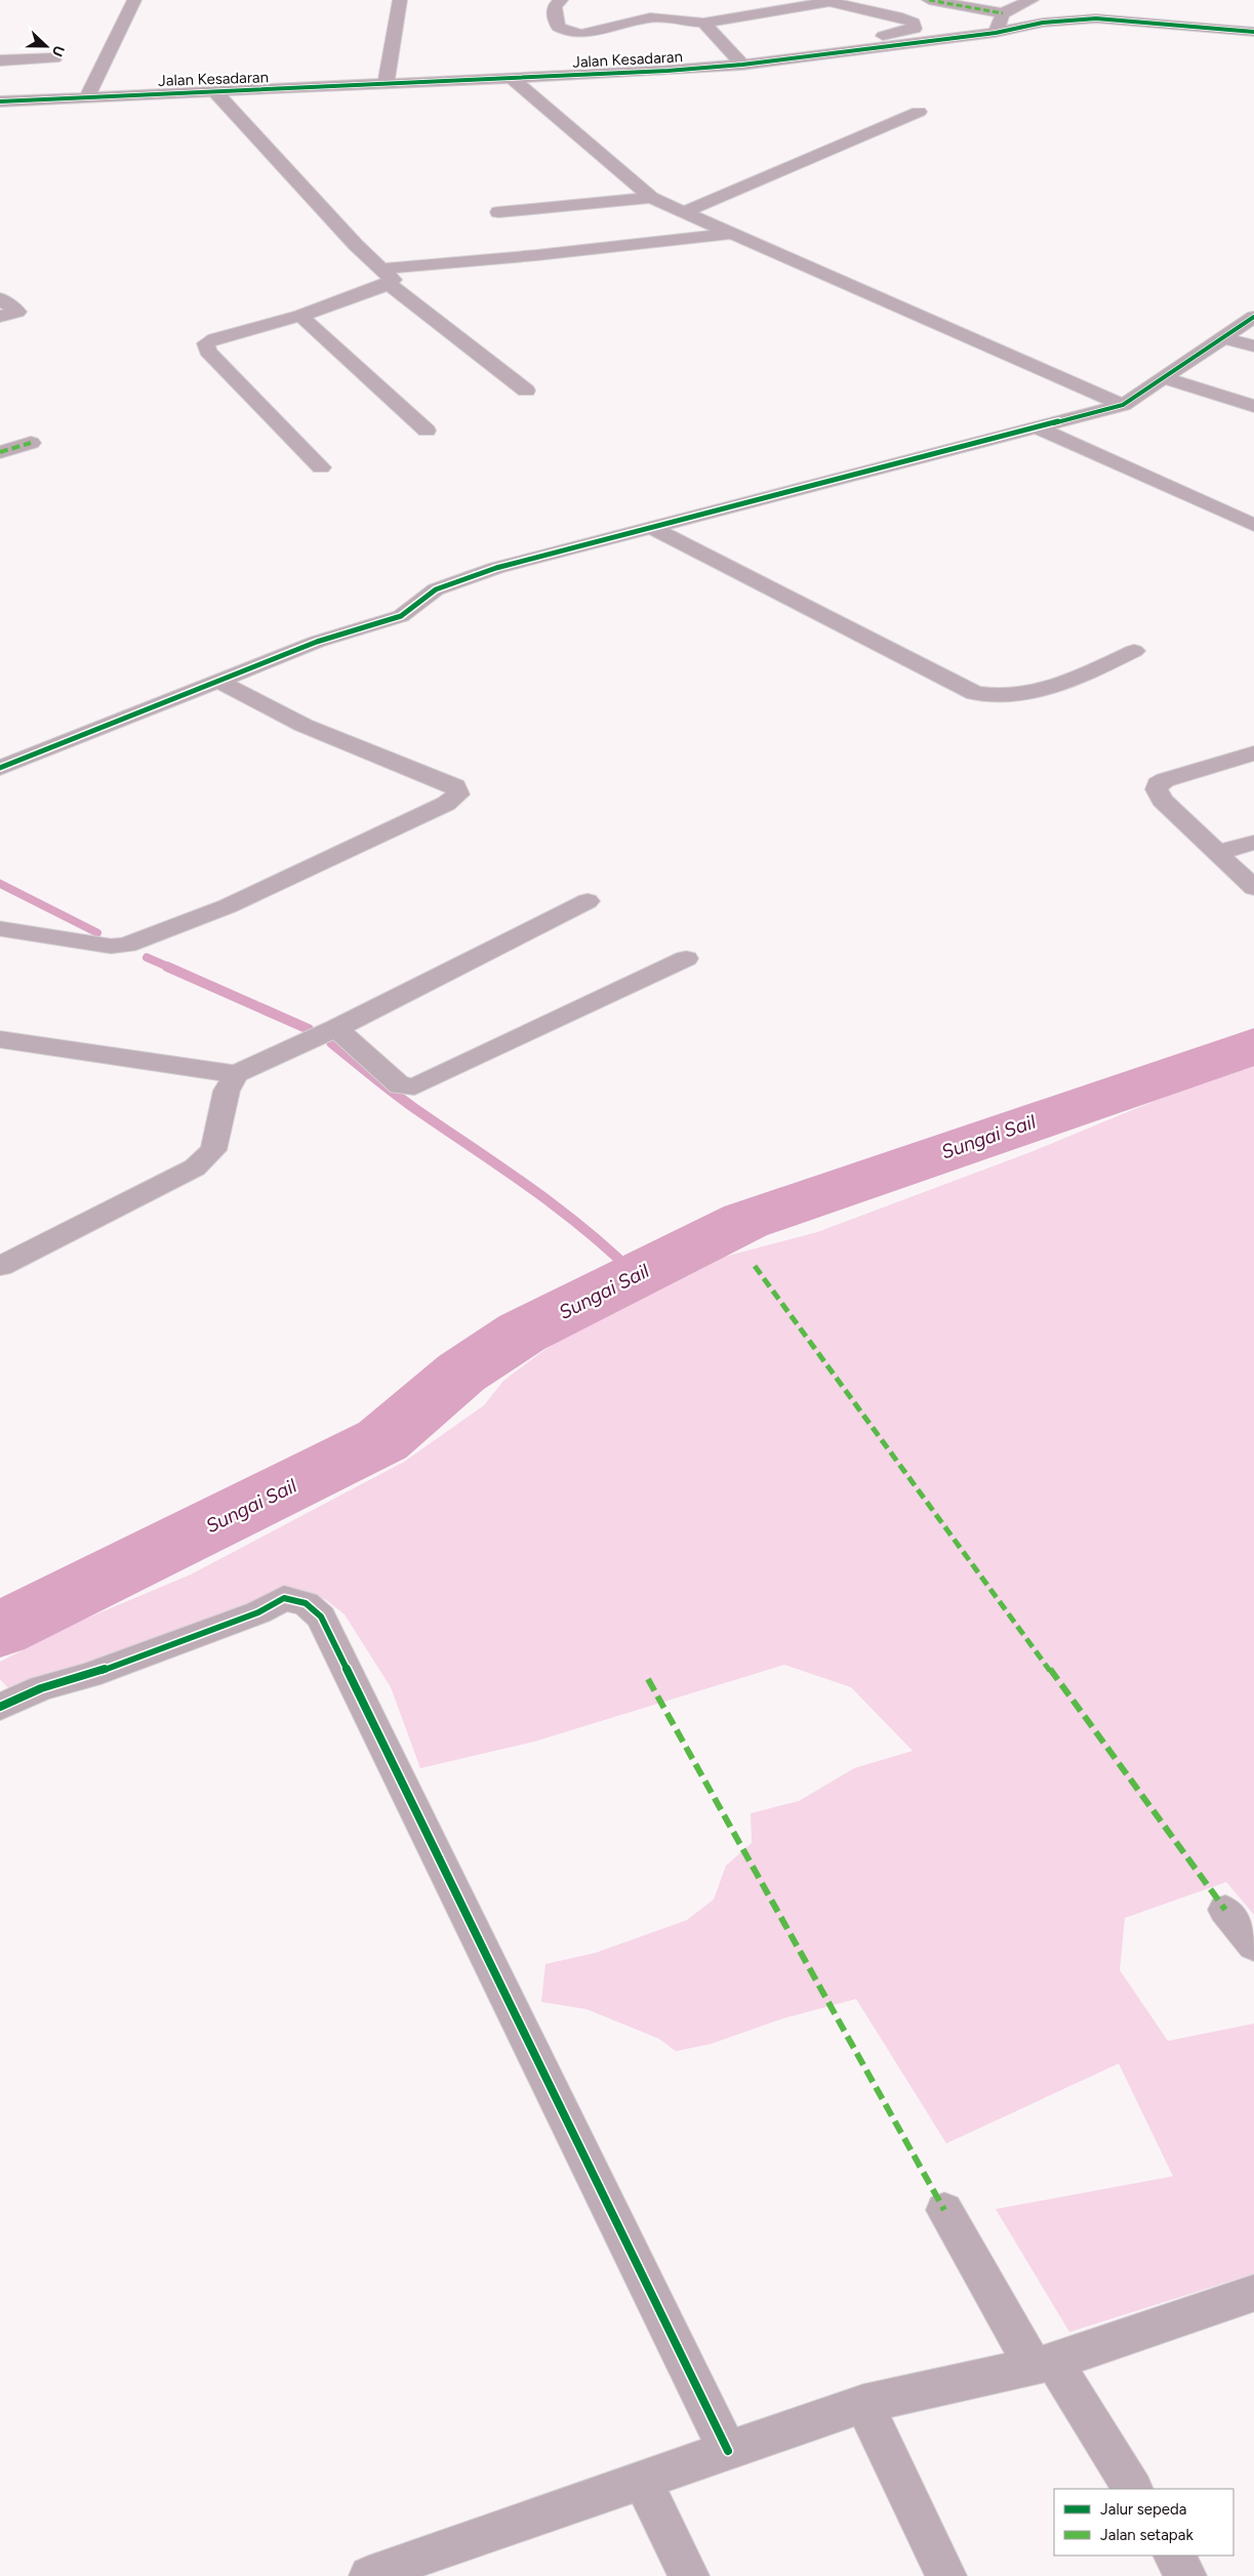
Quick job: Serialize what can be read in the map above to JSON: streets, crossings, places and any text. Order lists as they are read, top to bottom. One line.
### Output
{"streets":{"street":["Jalan Kesadaran"]},"water":["Sungai Sail"],"legend":["Jalur sepeda","Jalan setapak"],"north":"right"}
